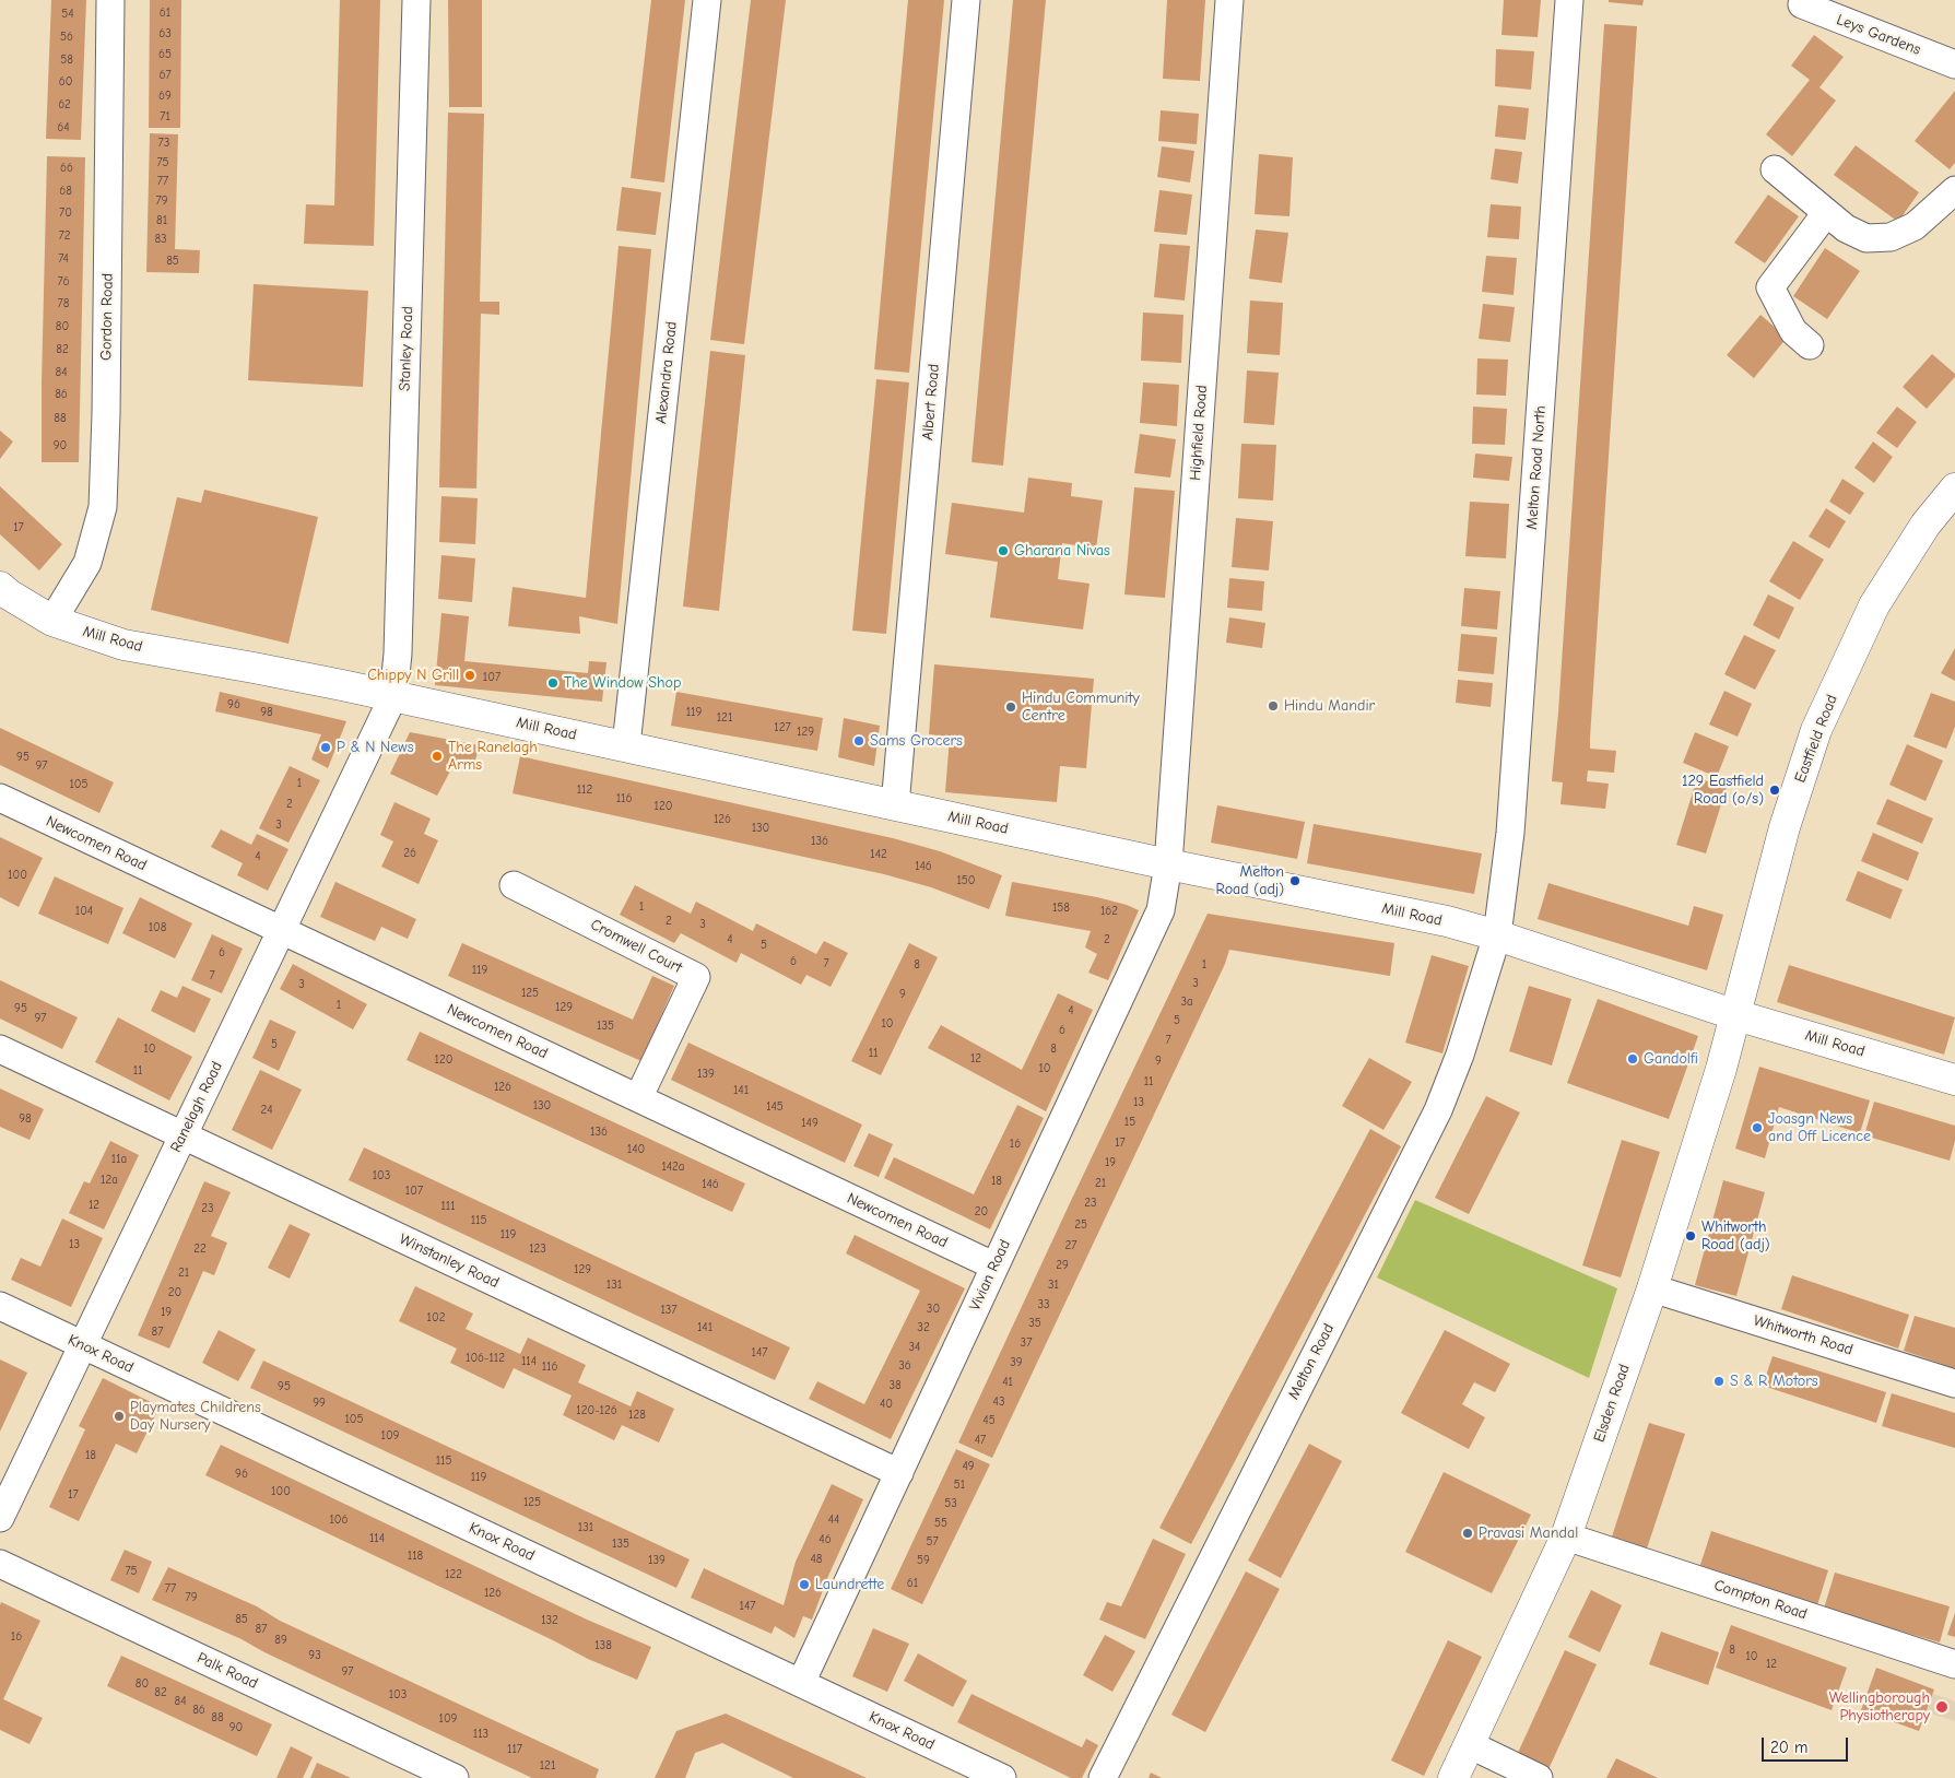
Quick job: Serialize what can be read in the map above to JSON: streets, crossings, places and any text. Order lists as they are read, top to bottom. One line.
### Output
{"streets":{"street":["Leys Gardens","Gordon Road","Stanley Road","Alexandra Road","Albert Road","Highfield Road","Melton Road North","Mill Road","Eastfield Road","Newcomen Road","Cromwell Court","Ranelagh Road","Winstanley Road","Vivian Road","Whitworth Road","Knox Road","Melton Road","Elsden Road","Compton Road","Palk Road"]},"crossings":[["Gordon Road","Mill Road"],["Stanley Road","Mill Road"],["Stanley Road","Ranelagh Road"],["Alexandra Road","Mill Road"],["Albert Road","Mill Road"],["Highfield Road","Mill Road"],["Highfield Road","Vivian Road"],["Melton Road North","Mill Road"],["Melton Road North","Melton Road"],["Mill Road","Eastfield Road"],["Mill Road","Ranelagh Road"],["Mill Road","Vivian Road"],["Mill Road","Melton Road"],["Mill Road","Elsden Road"],["Eastfield Road","Elsden Road"],["Newcomen Road","Cromwell Court"],["Newcomen Road","Ranelagh Road"],["Newcomen Road","Vivian Road"],["Ranelagh Road","Winstanley Road"],["Ranelagh Road","Knox Road"],["Winstanley Road","Vivian Road"],["Vivian Road","Knox Road"],["Whitworth Road","Elsden Road"],["Elsden Road","Compton Road"]],"places":["Gharana Nivas","Chippy N Grill","The Window Shop","Hindu Mandir","Hindu Community Centre","Sams Grocers","P & N News","The Ranelagh Arms","129 Eastfield Road (o/s)","Melton Road (adj)","Gandolfi","Joasgn News and Off Licence","Whitworth Road (adj)","S & R Motors","Playmates Childrens Day Nursery","Pravasi Mandal","Laundrette","Wellingborough Physiotherapy"],"house_numbers":["61","54","63","56","65","58","67","60","69","62","71","64","73","75","66","77","68","79","70","81","72","83","74","85","76","78","80","82","84","86","88","90","17","107","96","98","119","121","127","129","95","97","1","105","112","116","2","120","126","3","130","136","26","142","4","146","100","150","1","158","104","162","2","3","108","4","2","5","6","6","7","8","1","119","7","3","3","125","9","3a","1","129","95","4","97","5","10","135","6","7","5","10","8","11","12","120","9","10","11","139","11","126","141","13","130","145","24","98","15","149","136","17","16","140","11a","19","142a","103","12a","18","21","146","107","23","12","111","23","20","115","25","119","13","27","22","123","29","129","21","131","31","20","33","30","137","19","102","35","141","32","87","37","34","147","106-112","114","39","36","116","41","38","95","43","99","40","120-126","128","105","45","109","47","18","115","49","96","119","51","100","17","125","53","106","44","55","131","114","46","57","135","118","48","139","59","75","122","61","77","126","79","147","85","132","87","16","89","138","8","93","10","12","97","80","82","103","84","86","88","109","90","113","117","121"],"scale_bar":"20 m"}
